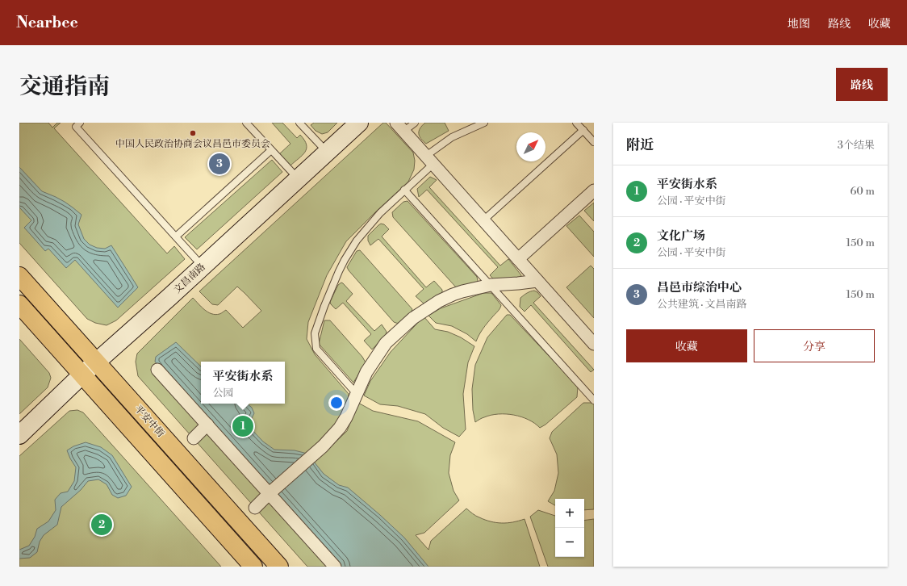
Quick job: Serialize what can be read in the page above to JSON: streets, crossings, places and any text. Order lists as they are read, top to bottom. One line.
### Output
{"streets":{"main road":["平安中街"],"street":["文昌南路"]},"crossings":[["文昌南路","平安中街"]],"places":["中国人民政治协商会议昌邑市委员会"],"north":"top right","page":{"header":"Nearbee","nav":["地图","路线","收藏"],"title":"交通指南","buttons":["路线",["收藏","分享"]],"heading":["附近","3个结果"],"pins":["3","1","2"],"list":[{"mark":"1","name":"平安街水系","note":"公园 · 平安中街","value":"60 m"},{"mark":"2","name":"文化广场","note":"公园 · 平安中街","value":"150 m"},{"mark":"3","name":"昌邑市综治中心","note":"公共建筑 · 文昌南路","value":"150 m"}],"popup":["平安街水系","公园"],"map_buttons":["+","−"]}}
